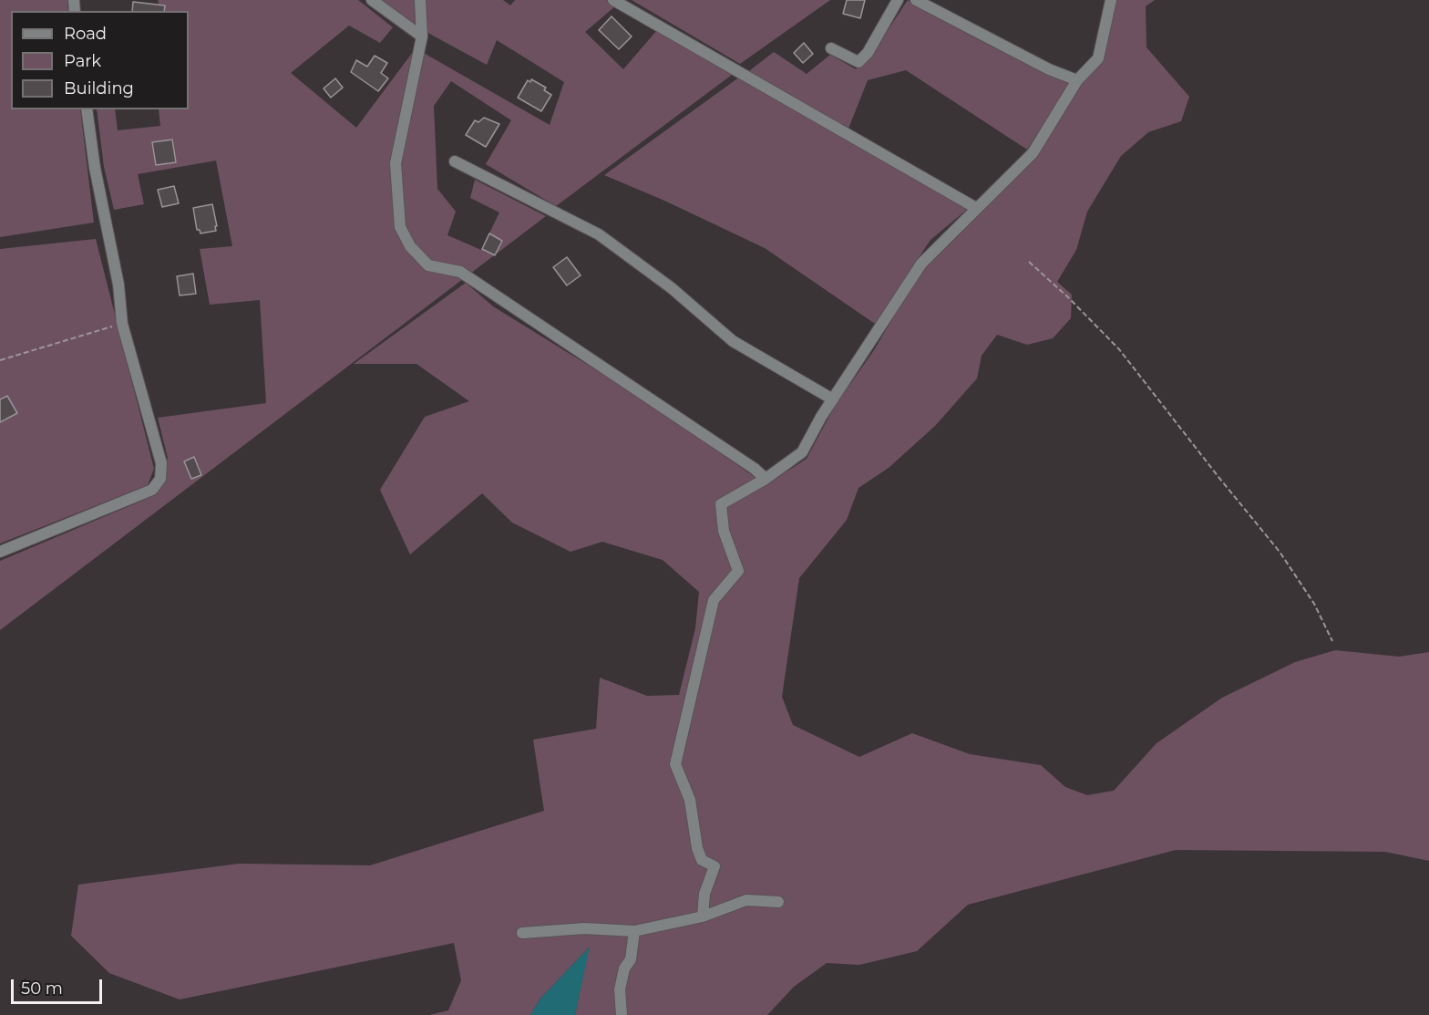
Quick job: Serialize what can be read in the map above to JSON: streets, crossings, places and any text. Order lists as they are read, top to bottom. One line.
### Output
{"legend":["Road","Park","Building"],"scale_bar":"50 m"}
